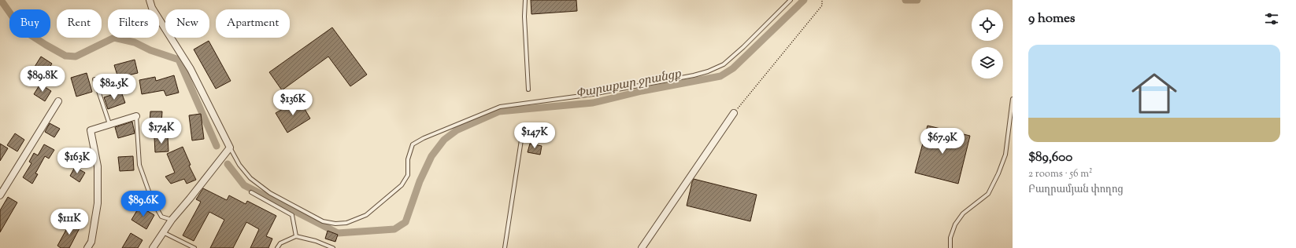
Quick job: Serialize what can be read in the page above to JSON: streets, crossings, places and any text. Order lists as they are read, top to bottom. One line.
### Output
{"water":["Փարաքար ջրանցք"],"page":{"heading":"9 homes","chip":["Buy","Rent","Filters","New","Apartment"],"list":[{"name":"$89,600","note":"2 rooms · 56 m² · Բաղրամյան փողոց"}],"price":["$89.8K","$82.5K","$136K","$174K","$147K","$67.9K","$163K","$89.6K","$111K"]}}
